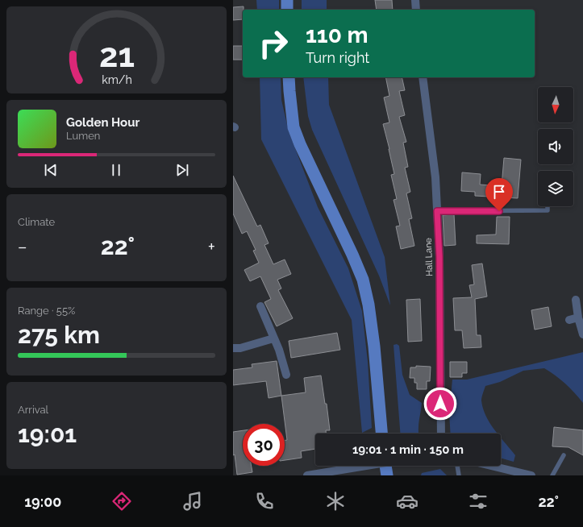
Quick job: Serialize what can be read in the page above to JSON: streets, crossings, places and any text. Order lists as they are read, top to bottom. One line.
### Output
{"streets":{"street":["Hall Lane"]},"north":"bottom","page":{"turn":["110 m","Turn right"],"song":["Golden Hour","Lumen"],"tile":["Climate",["Range · 55%","275 km"],["Arrival","19:01"]],"heat":["−","22°","+"],"limit":"30","trip":"19:01 · 1 min · 150 m","tabs":["19:00","22°"],"gauge":["21","km/h"]}}
